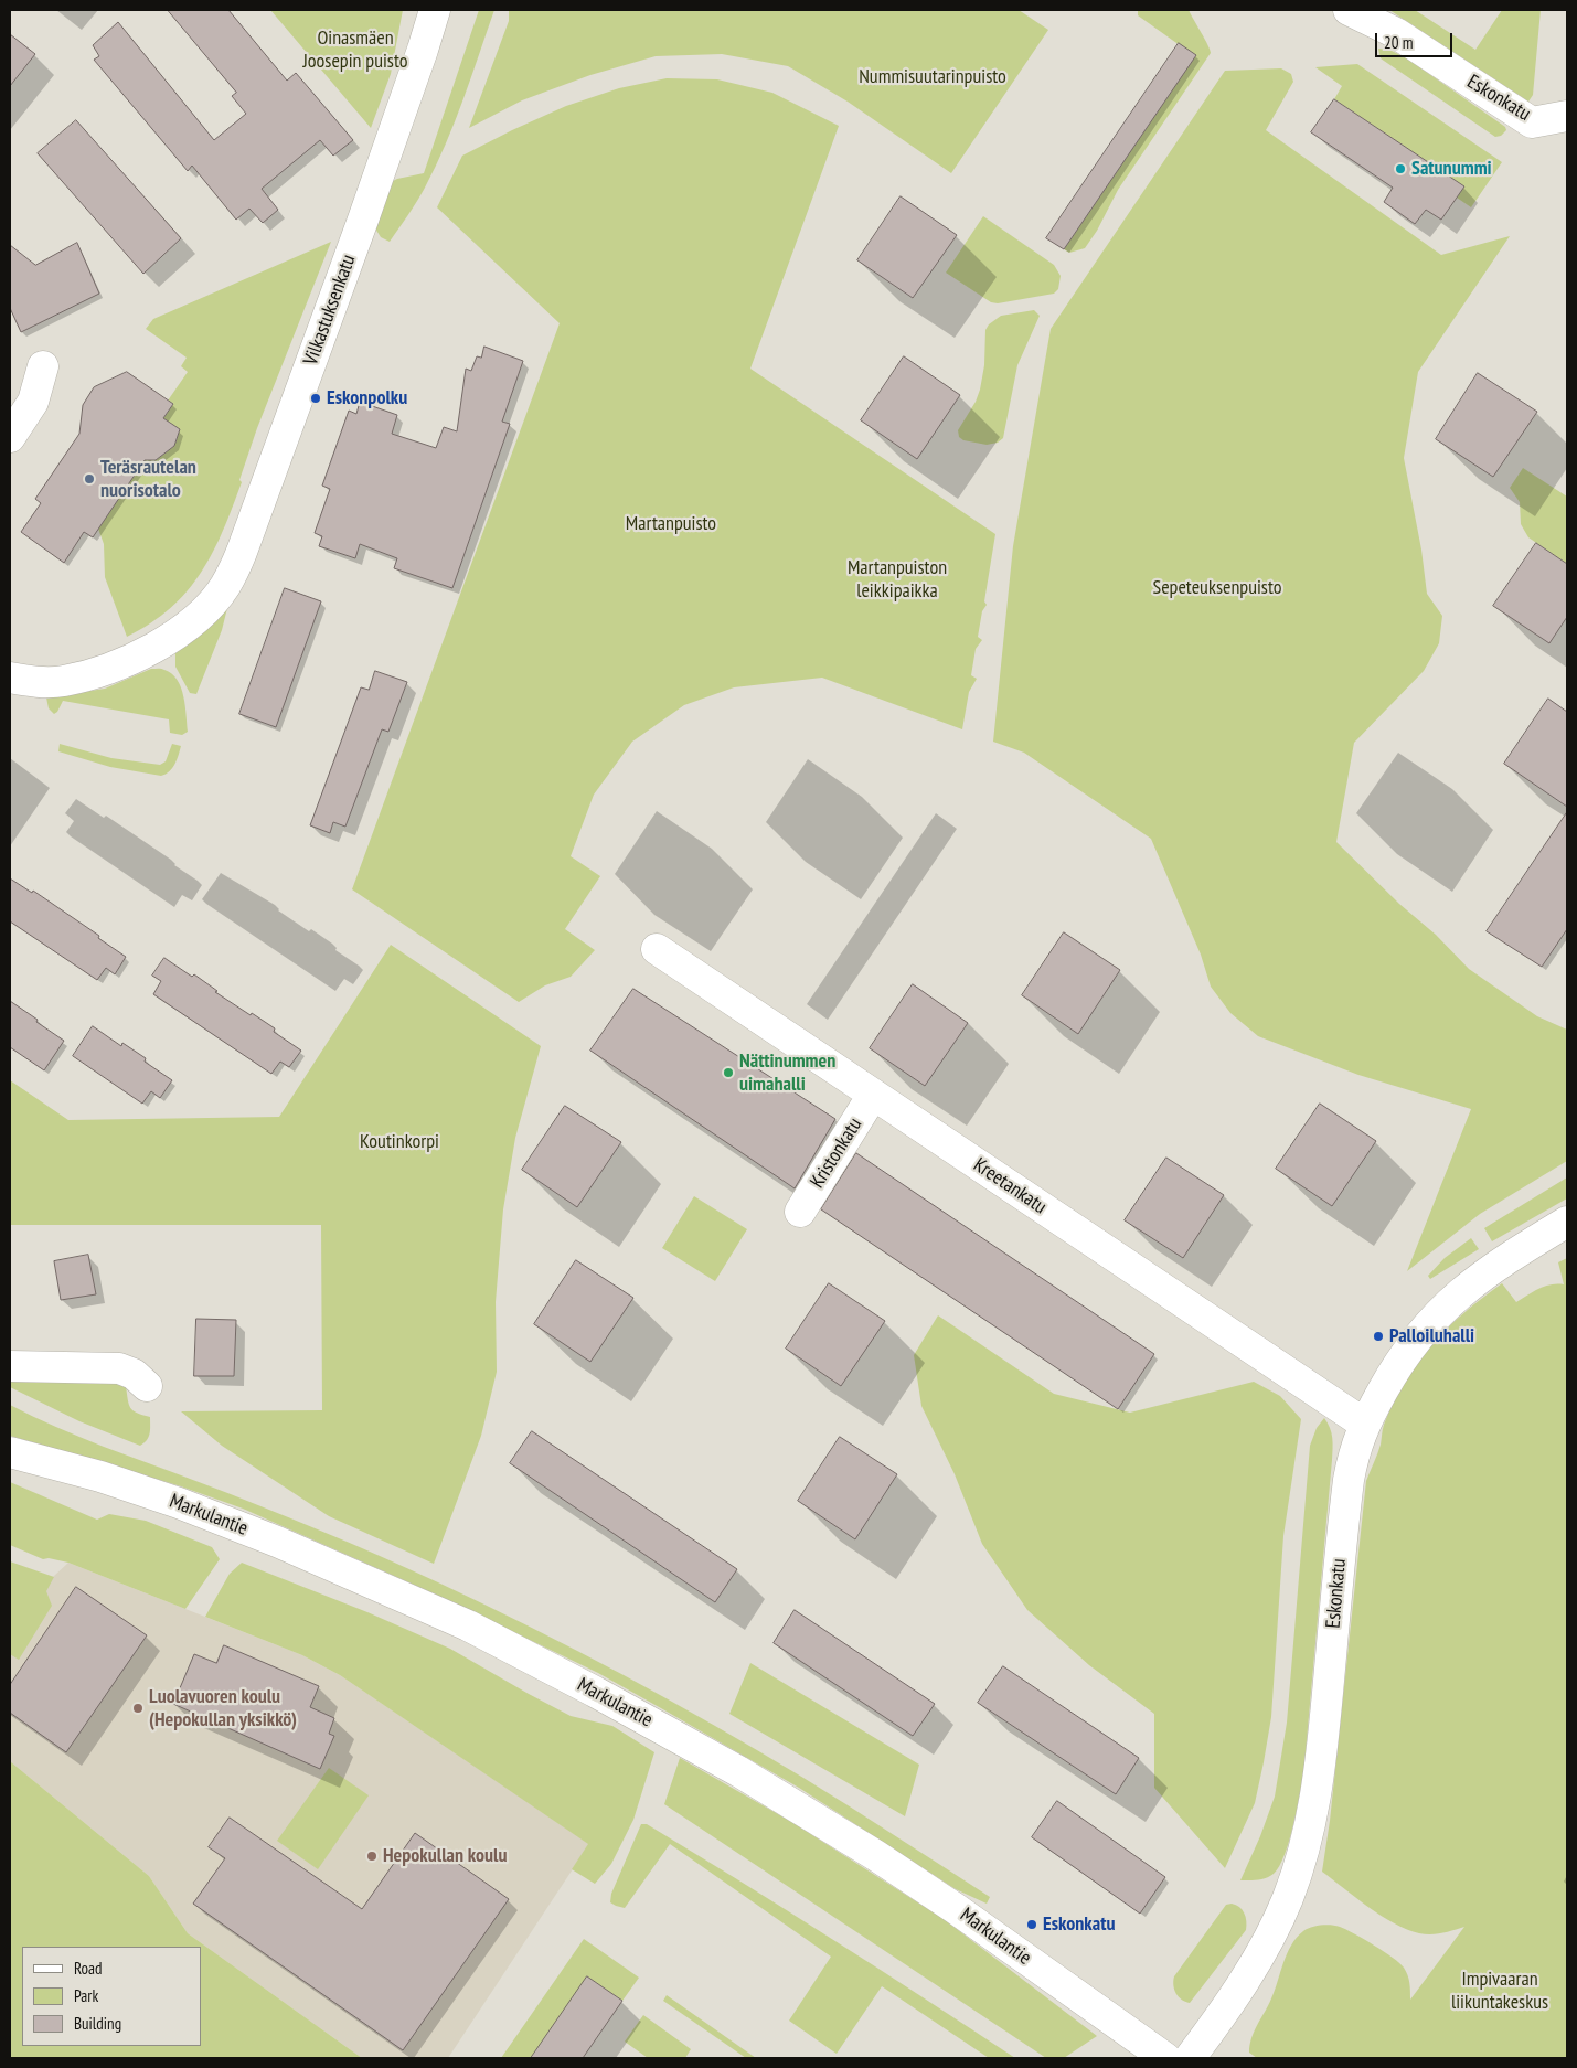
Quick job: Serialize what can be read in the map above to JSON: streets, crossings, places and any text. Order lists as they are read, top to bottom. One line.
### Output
{"streets":{"street":["Eskonkatu","Vilkastuksenkatu","Kristonkatu","Kreetankatu","Markulantie"]},"crossings":[["Eskonkatu","Kreetankatu"],["Kristonkatu","Kreetankatu"]],"parks":["Oinasmäen Joosepin puisto","Nummisuutarinpuisto","Martanpuisto","Martanpuiston leikkipaikka","Sepeteuksenpuisto","Koutinkorpi","Impivaaran liikuntakeskus"],"places":["Satunummi","Eskonpolku","Teräsrautelan nuorisotalo","Nättinummen uimahalli","Palloiluhalli","Luolavuoren koulu (Hepokullan yksikkö)","Hepokullan koulu","Eskonkatu"],"legend":["Road","Park","Building"],"scale_bar":"20 m"}
